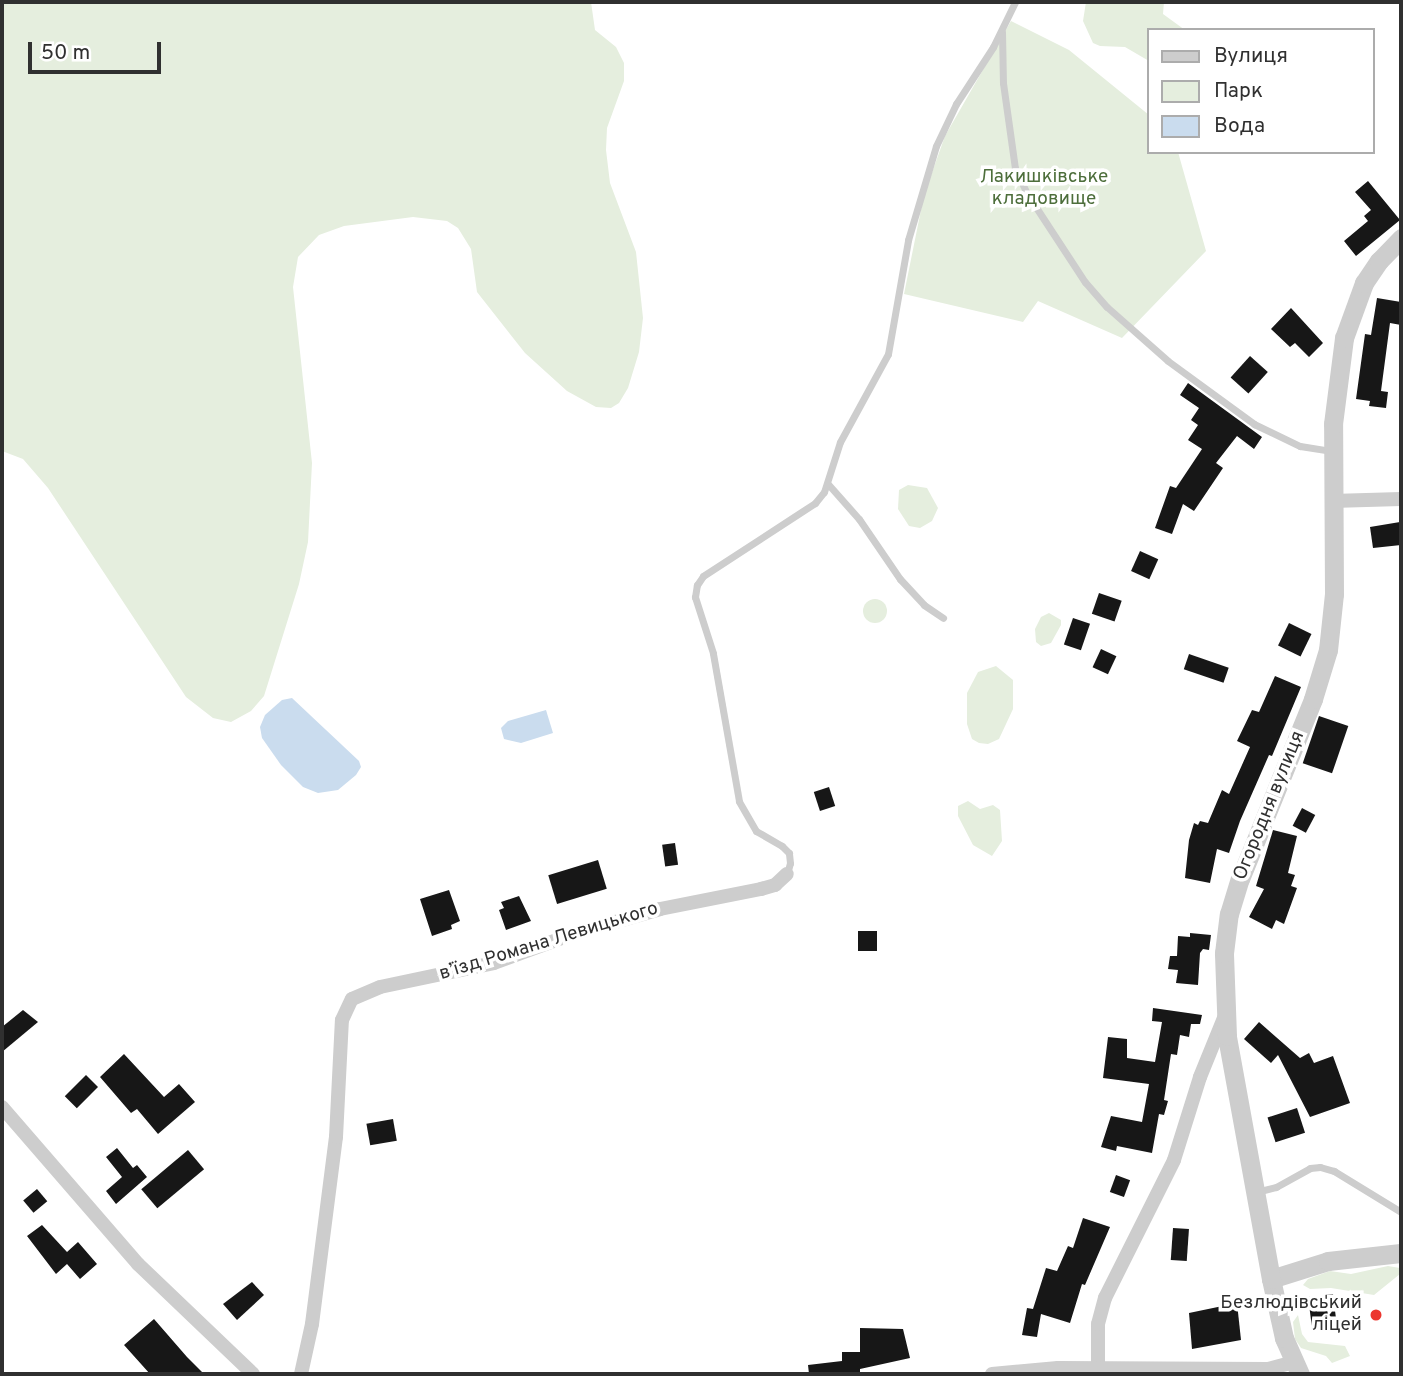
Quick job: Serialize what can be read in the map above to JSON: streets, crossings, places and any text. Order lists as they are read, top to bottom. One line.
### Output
{"streets":{"street":["Огородня вулиця","в’їзд Романа Левицького"]},"parks":["Лакишківське кладовище"],"places":["Безлюдівський ліцей"],"legend":["Вулиця","Парк","Вода"],"scale_bar":"50 m"}
